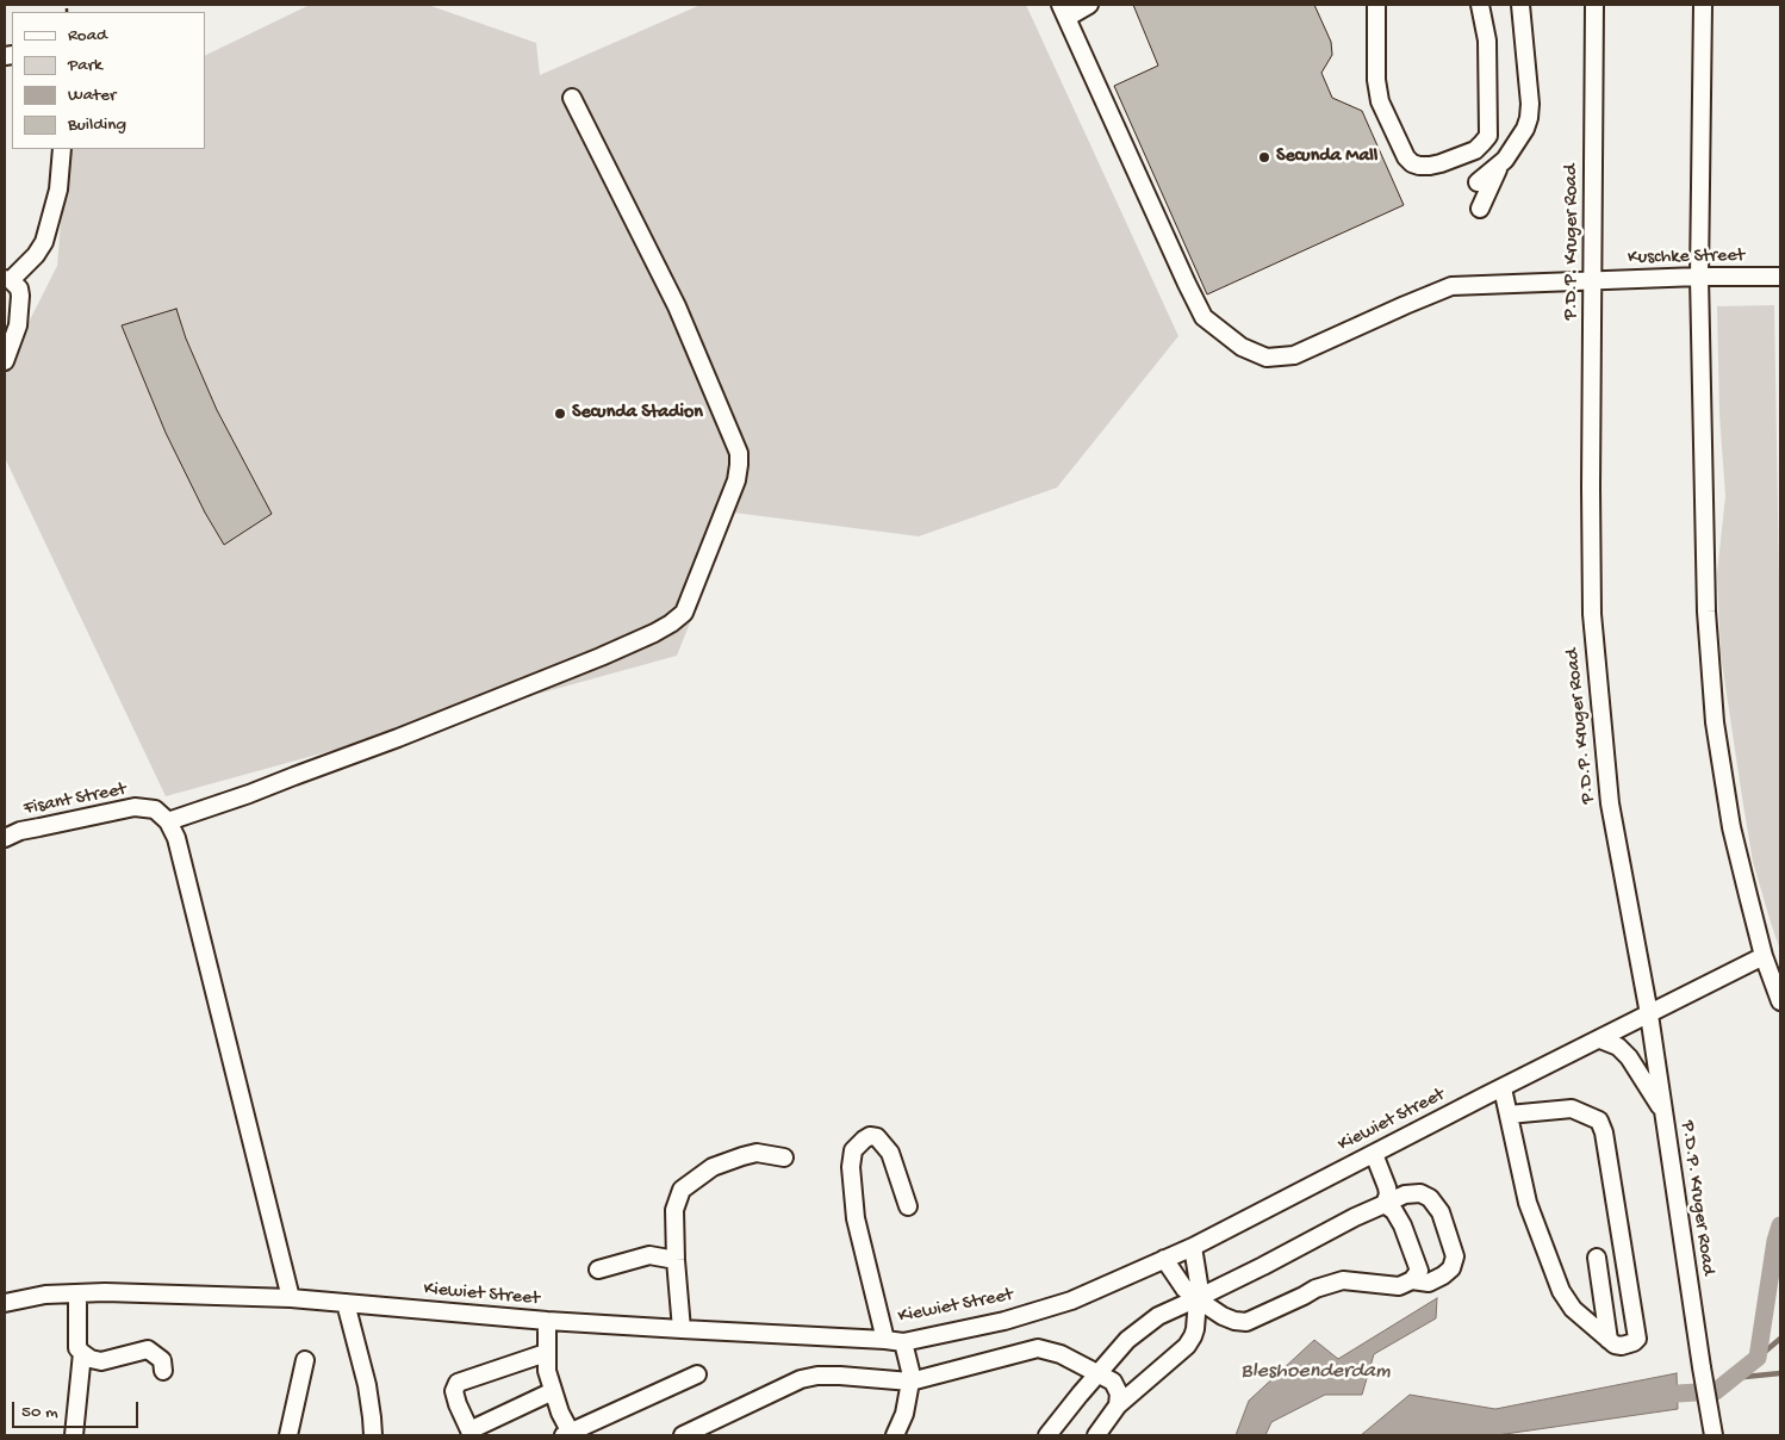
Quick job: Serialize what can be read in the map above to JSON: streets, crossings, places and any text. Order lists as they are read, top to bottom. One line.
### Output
{"streets":{"street":["P.D.P. Kruger Road","Kuschke Street","Fisant Street","Kiewiet Street"]},"crossings":[["P.D.P. Kruger Road","Kuschke Street"],["P.D.P. Kruger Road","Kiewiet Street"]],"water":["Bleshoenderdam"],"places":["Secunda Mall","Secunda Stadion"],"legend":["Road","Park","Water","Building"],"scale_bar":"50 m"}
